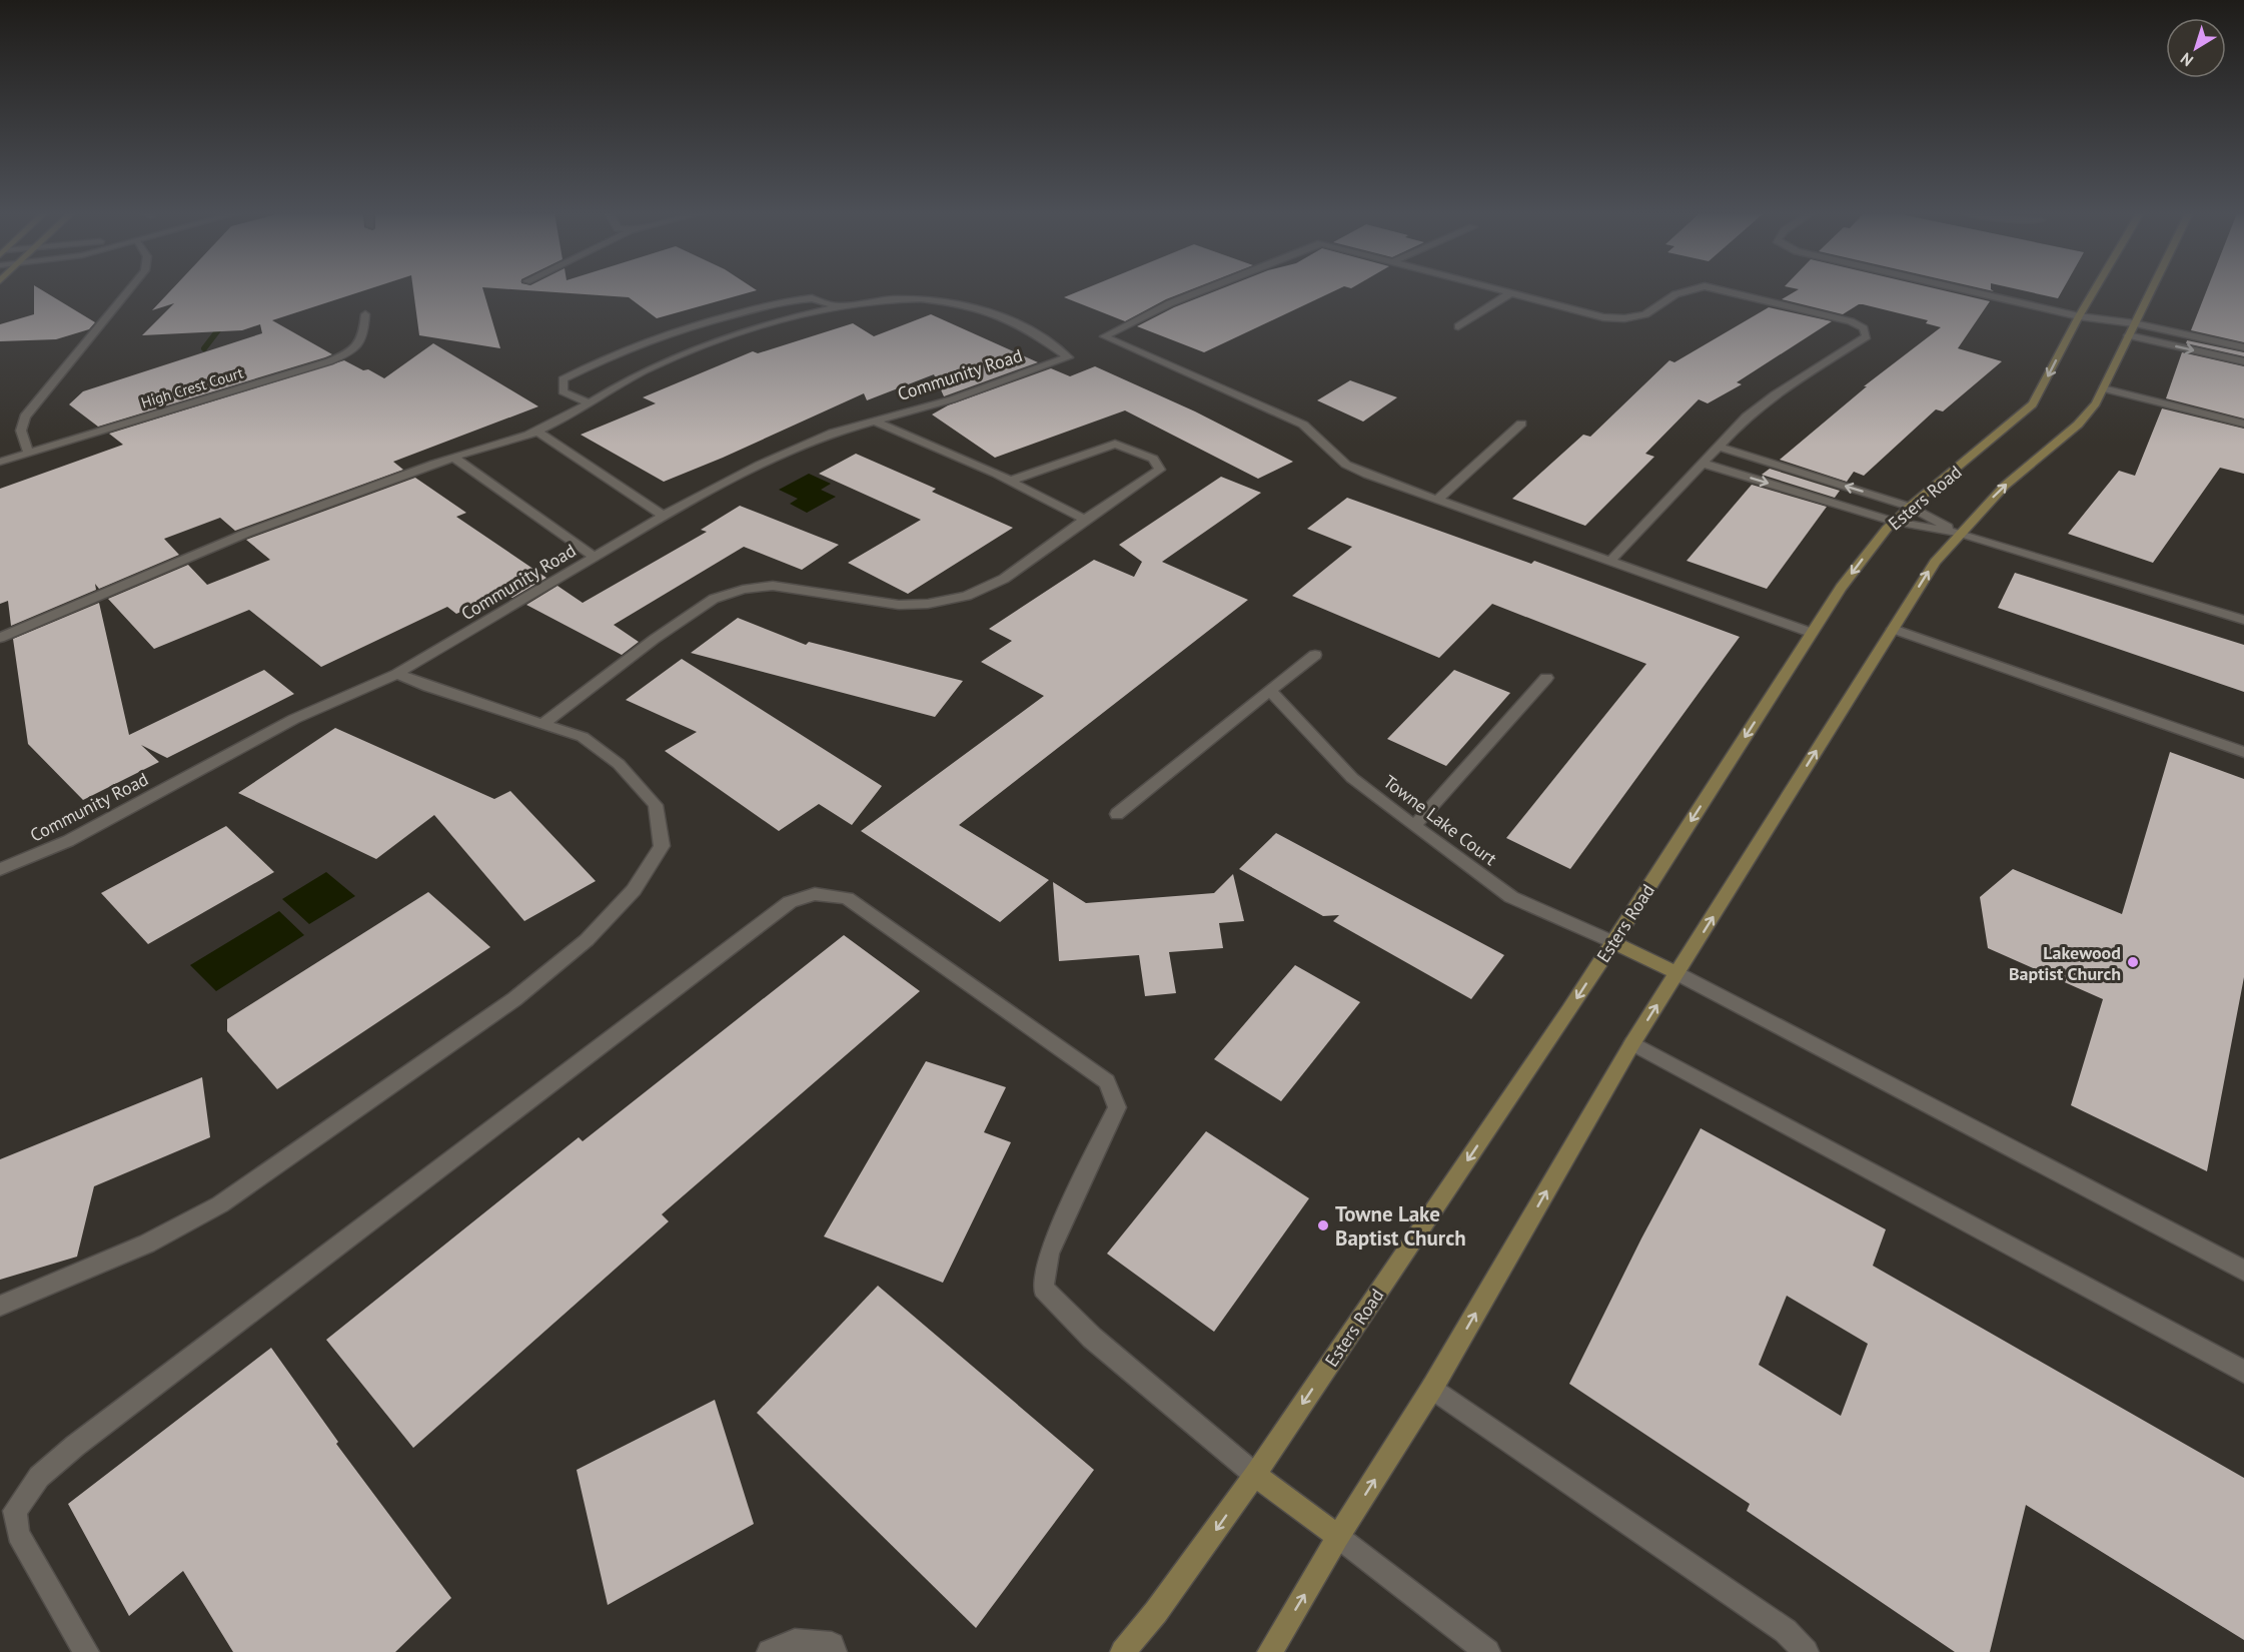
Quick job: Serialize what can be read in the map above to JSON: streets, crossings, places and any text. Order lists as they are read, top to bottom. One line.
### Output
{"streets":{"main road":["Esters Road"],"street":["Community Road","High Crest Court","Towne Lake Court"]},"crossings":[["Esters Road","Towne Lake Court"]],"places":["Lakewood Baptist Church","Towne Lake Baptist Church"],"north":"bottom left"}
